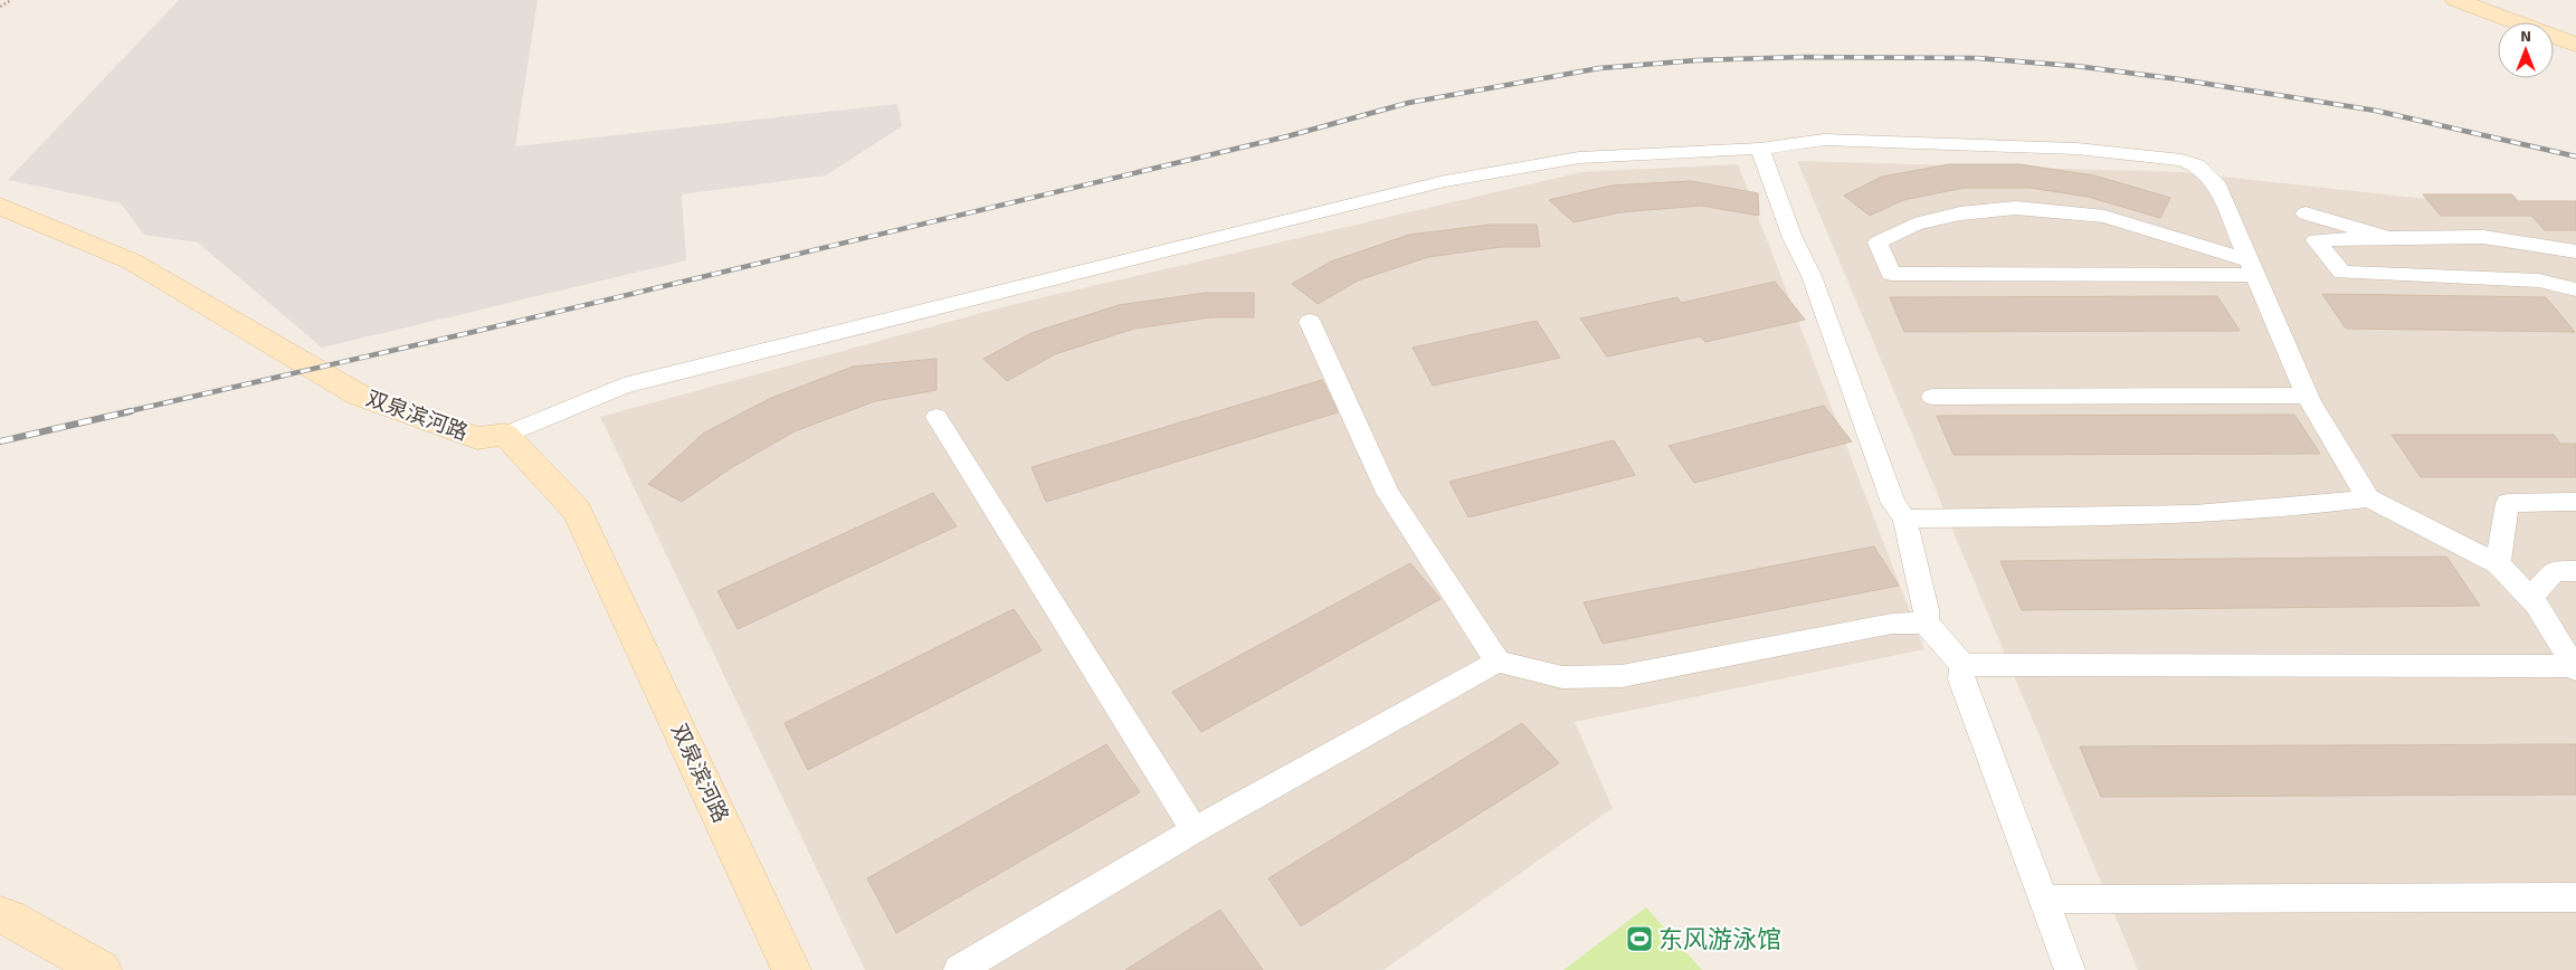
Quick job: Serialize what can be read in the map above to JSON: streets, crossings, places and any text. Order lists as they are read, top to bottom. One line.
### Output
{"streets":{"street":["双泉滨河路"]},"places":{"sports":["东风游泳馆"]},"north":"top"}
